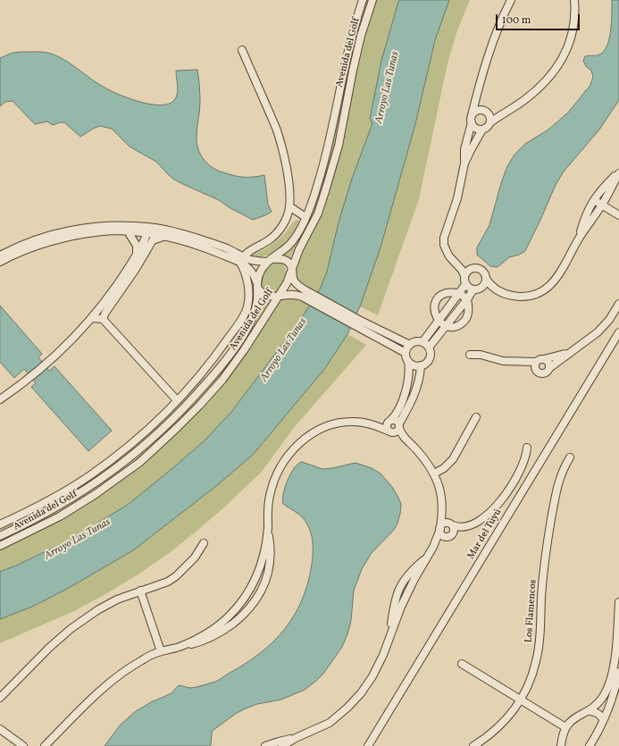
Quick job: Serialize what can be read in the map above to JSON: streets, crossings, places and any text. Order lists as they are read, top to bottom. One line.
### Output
{"streets":{"street":["Avenida del Golf","Mar del Tuyú","Los Flamencos"]},"water":["Arroyo Las Tunas"],"scale_bar":"100 m"}
